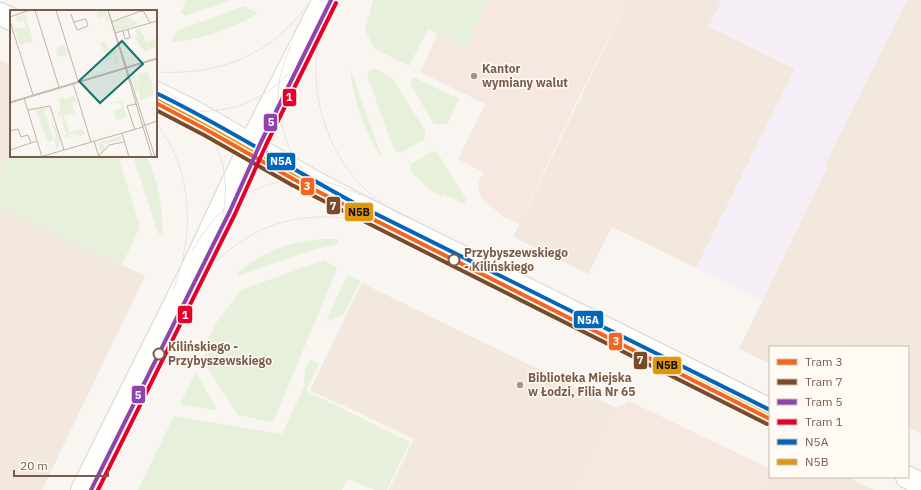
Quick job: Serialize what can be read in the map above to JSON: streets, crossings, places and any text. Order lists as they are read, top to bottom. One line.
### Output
{"places":["Kantor wymiany walut","Przybyszewskiego - Kilińskiego","Kilińskiego - Przybyszewskiego","Biblioteka Miejska w Łodzi, Filia Nr 65"],"lines":["tram line 5","tram line 1","transit line N5A","transit line N5B","tram line 3","tram line 7"],"legend":["Tram 3","Tram 7","Tram 5","Tram 1","N5A","N5B"],"scale_bar":"20 m"}
